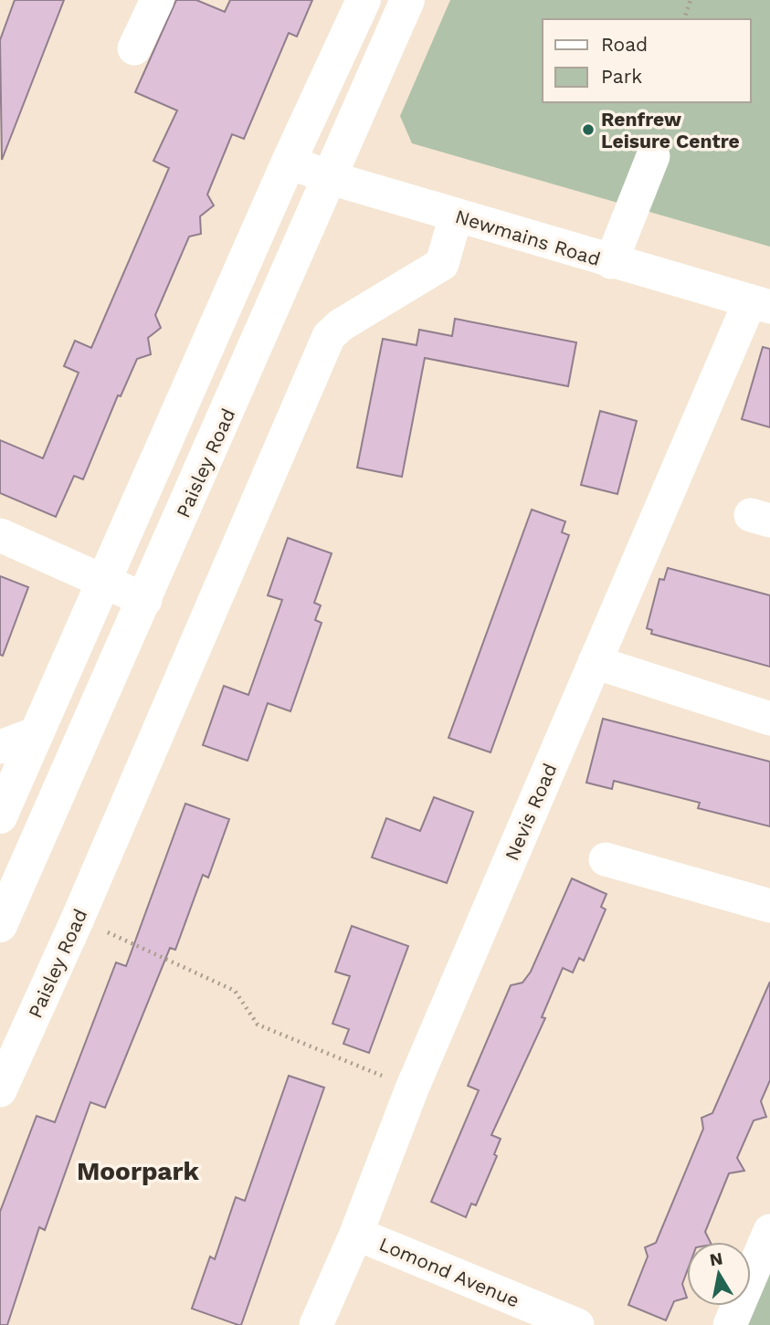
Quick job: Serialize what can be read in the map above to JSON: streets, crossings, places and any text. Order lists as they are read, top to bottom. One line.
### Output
{"streets":{"main road":["Paisley Road"],"street":["Newmains Road","Nevis Road","Lomond Avenue"]},"crossings":[["Newmains Road","Paisley Road"],["Newmains Road","Nevis Road"],["Nevis Road","Lomond Avenue"]],"districts":["Moorpark"],"places":["Renfrew Leisure Centre"],"legend":["Road","Park"],"north":"top"}
